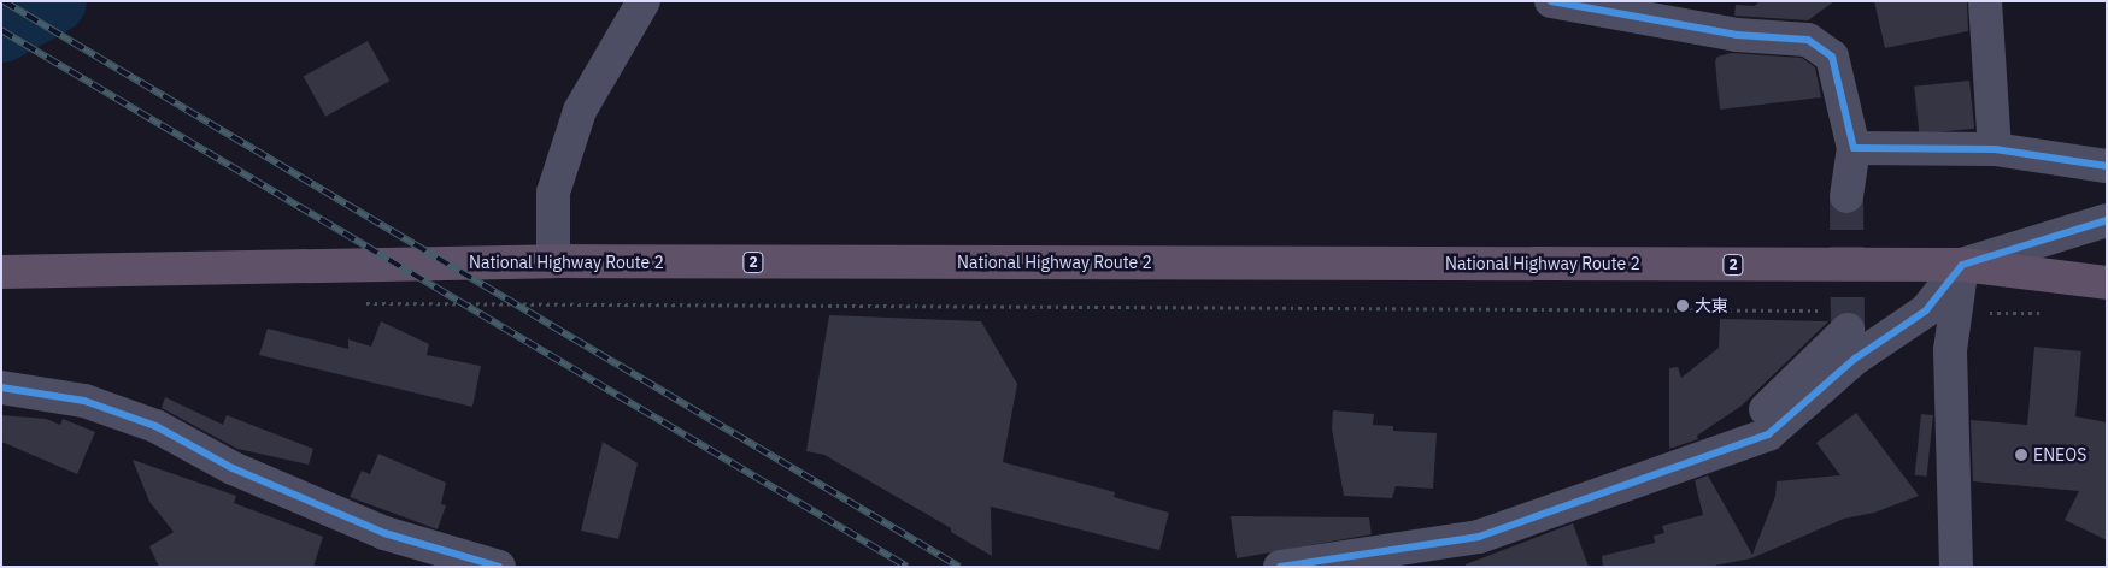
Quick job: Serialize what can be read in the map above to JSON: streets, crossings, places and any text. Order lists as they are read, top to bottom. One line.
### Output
{"streets":{"highway":["National Highway Route 2","2"]},"places":["大東","ENEOS"]}
